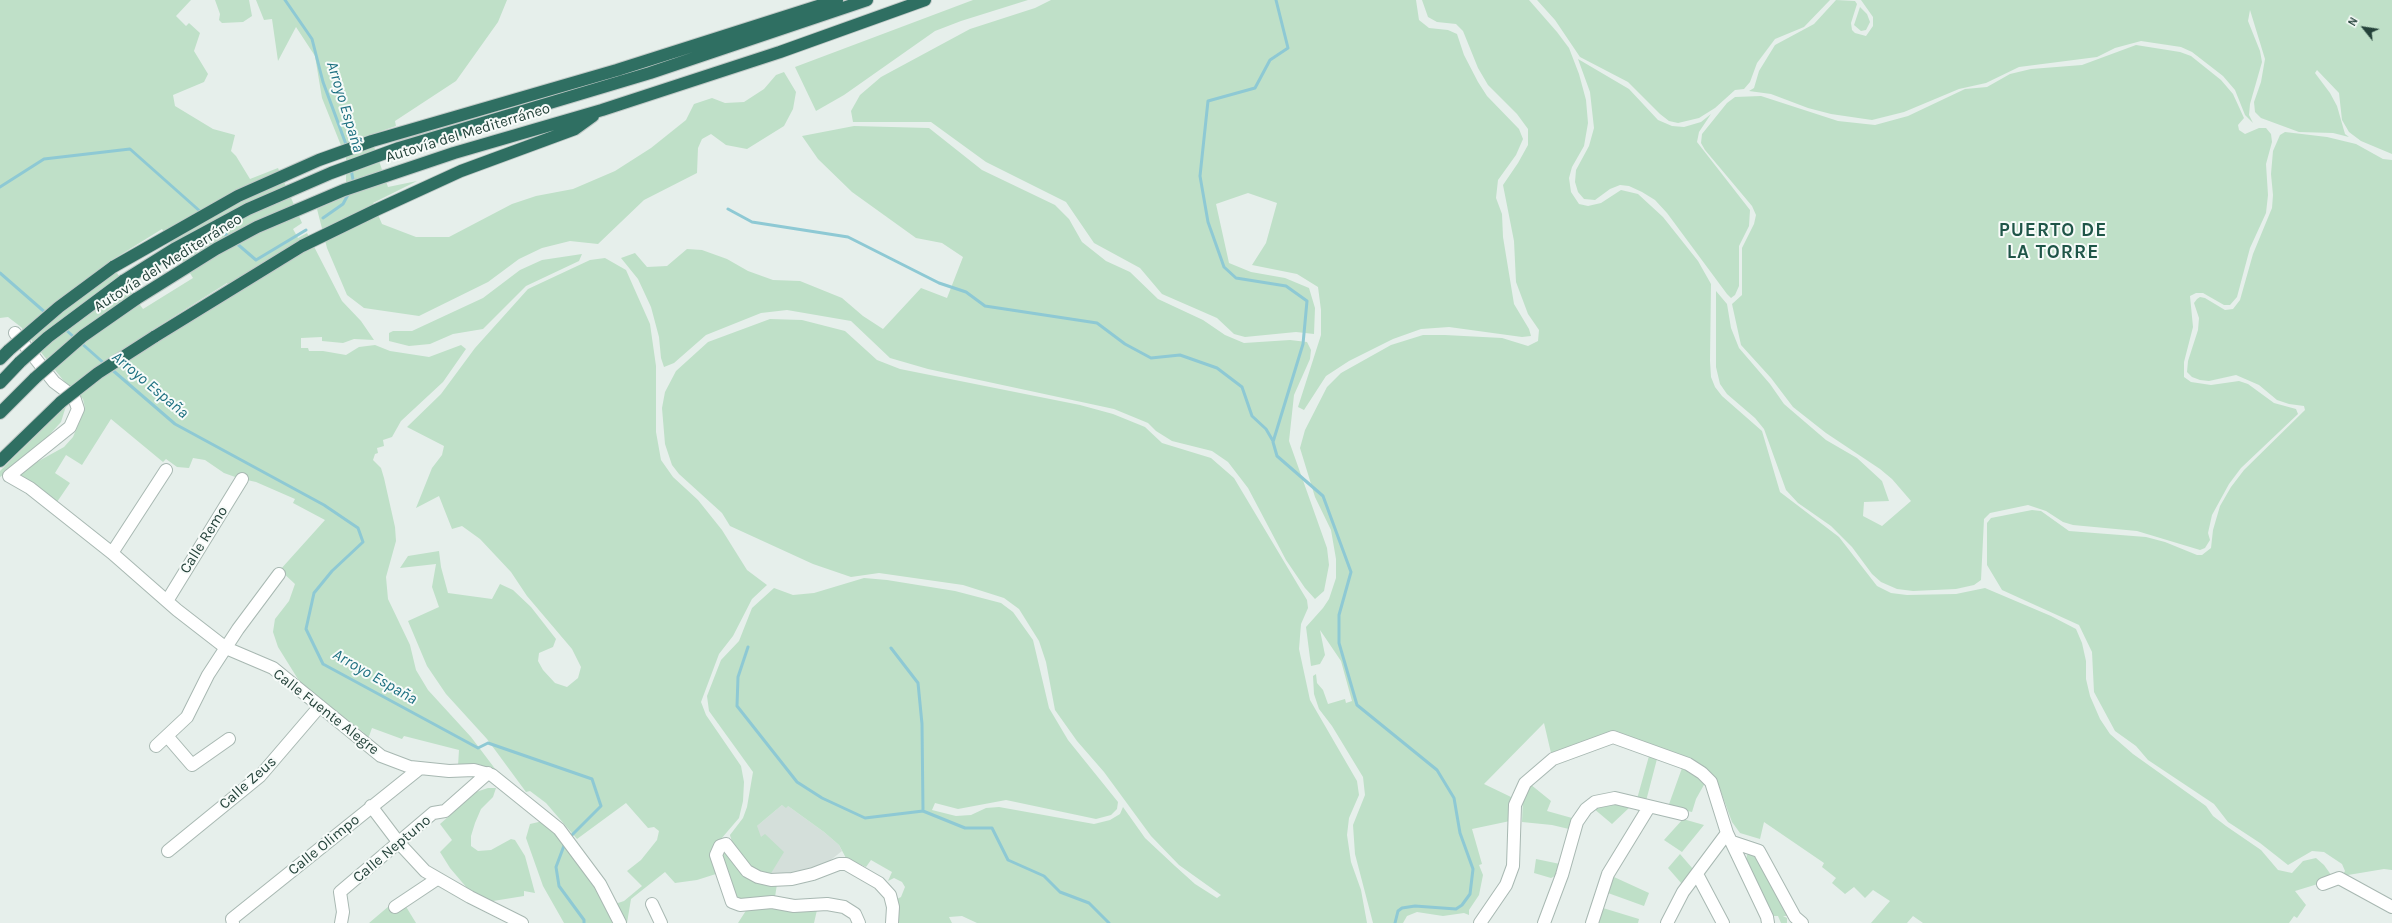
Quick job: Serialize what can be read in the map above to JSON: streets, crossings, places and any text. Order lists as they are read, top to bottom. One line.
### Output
{"streets":{"highway":["Autovía del Mediterráneo"],"street":["Calle Remo","Calle Fuente Alegre","Calle Zeus","Calle Olimpo","Calle Neptuno"]},"crossings":[["Calle Remo","Calle Fuente Alegre"],["Calle Fuente Alegre","Calle Zeus"],["Calle Fuente Alegre","Calle Olimpo"],["Calle Fuente Alegre","Calle Neptuno"]],"districts":["PUERTO DE LA TORRE"],"water":["Arroyo España"],"north":"top left"}
